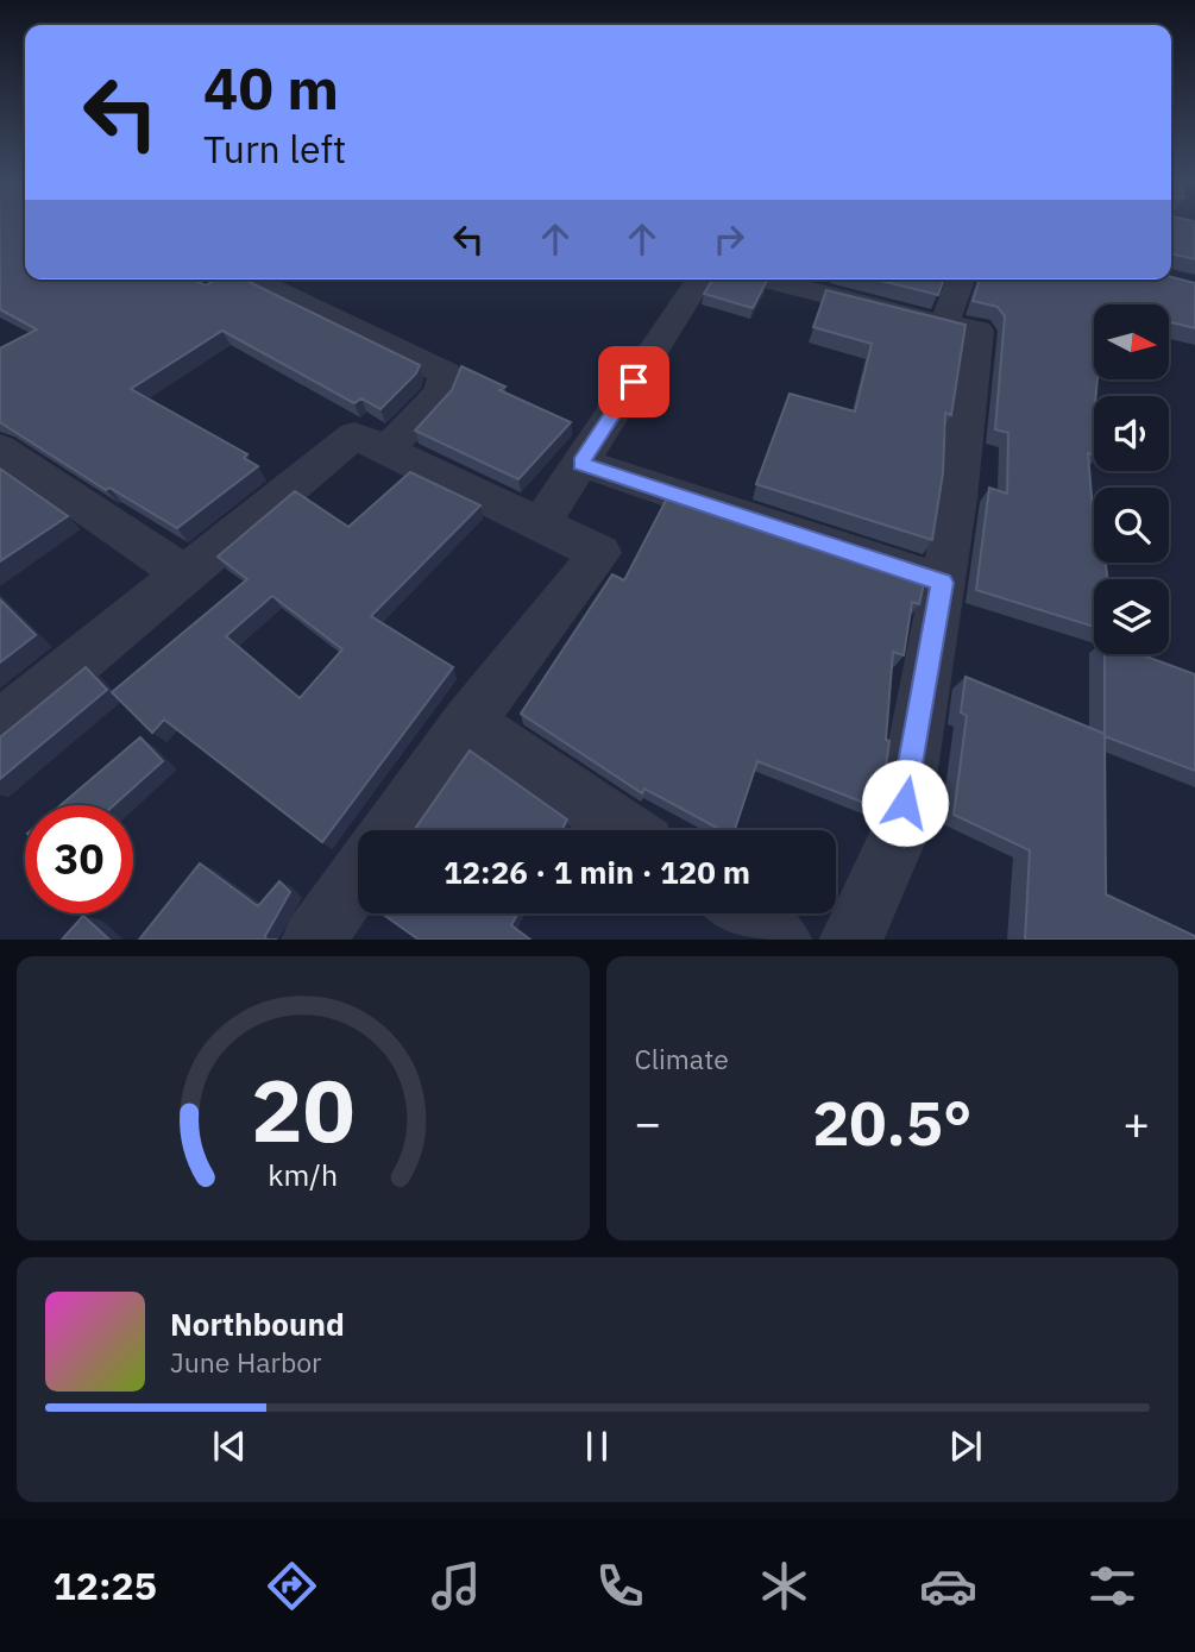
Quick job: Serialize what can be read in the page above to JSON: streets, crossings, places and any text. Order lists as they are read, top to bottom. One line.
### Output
{"north":"right","page":{"turn":["40 m","Turn left"],"limit":"30","trip":"12:26 · 1 min · 120 m","tile":"Climate","heat":["−","20.5°","+"],"song":["Northbound","June Harbor"],"tabs":"12:25","gauge":["20","km/h"]}}
